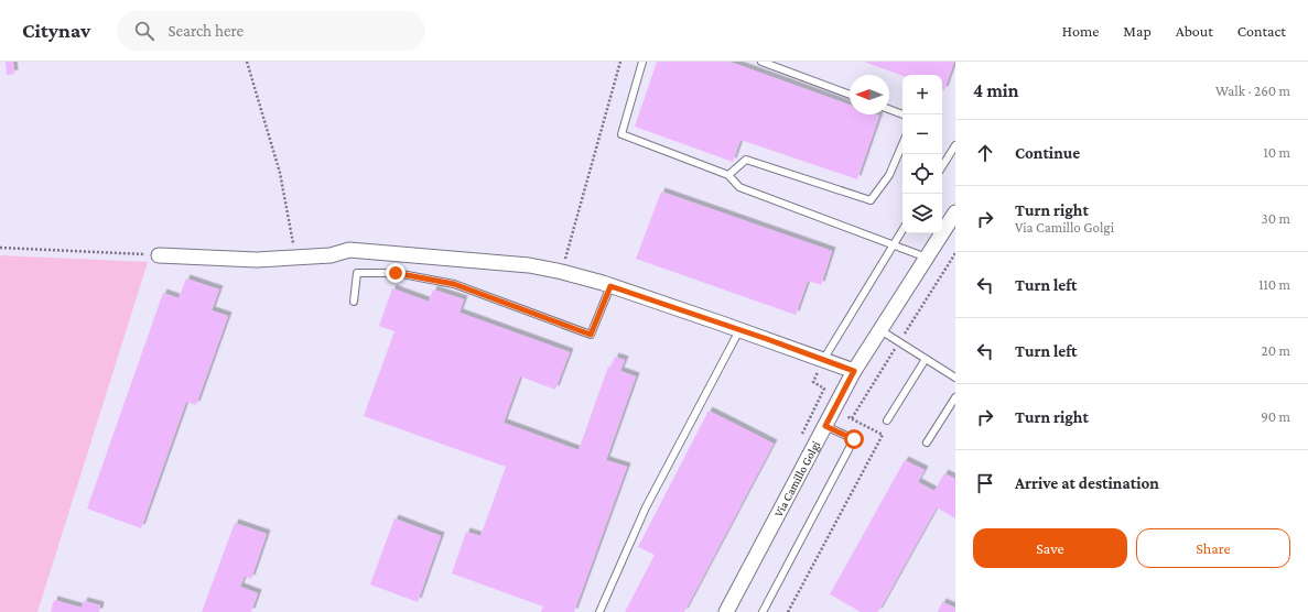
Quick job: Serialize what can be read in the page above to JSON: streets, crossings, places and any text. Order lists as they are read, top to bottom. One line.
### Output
{"streets":{"street":["Via Camillo Golgi"]},"north":"left","page":{"header":"Citynav","search":"Search here","nav":["Home","Map","About","Contact"],"heading":["4 min","Walk · 260 m"],"map_buttons":["+","−"],"list":[["Continue","10 m"],["Turn right","Via Camillo Golgi","30 m"],["Turn left","110 m"],["Turn left","20 m"],["Turn right","90 m"],"Arrive at destination"],"buttons":["Save","Share"]}}
